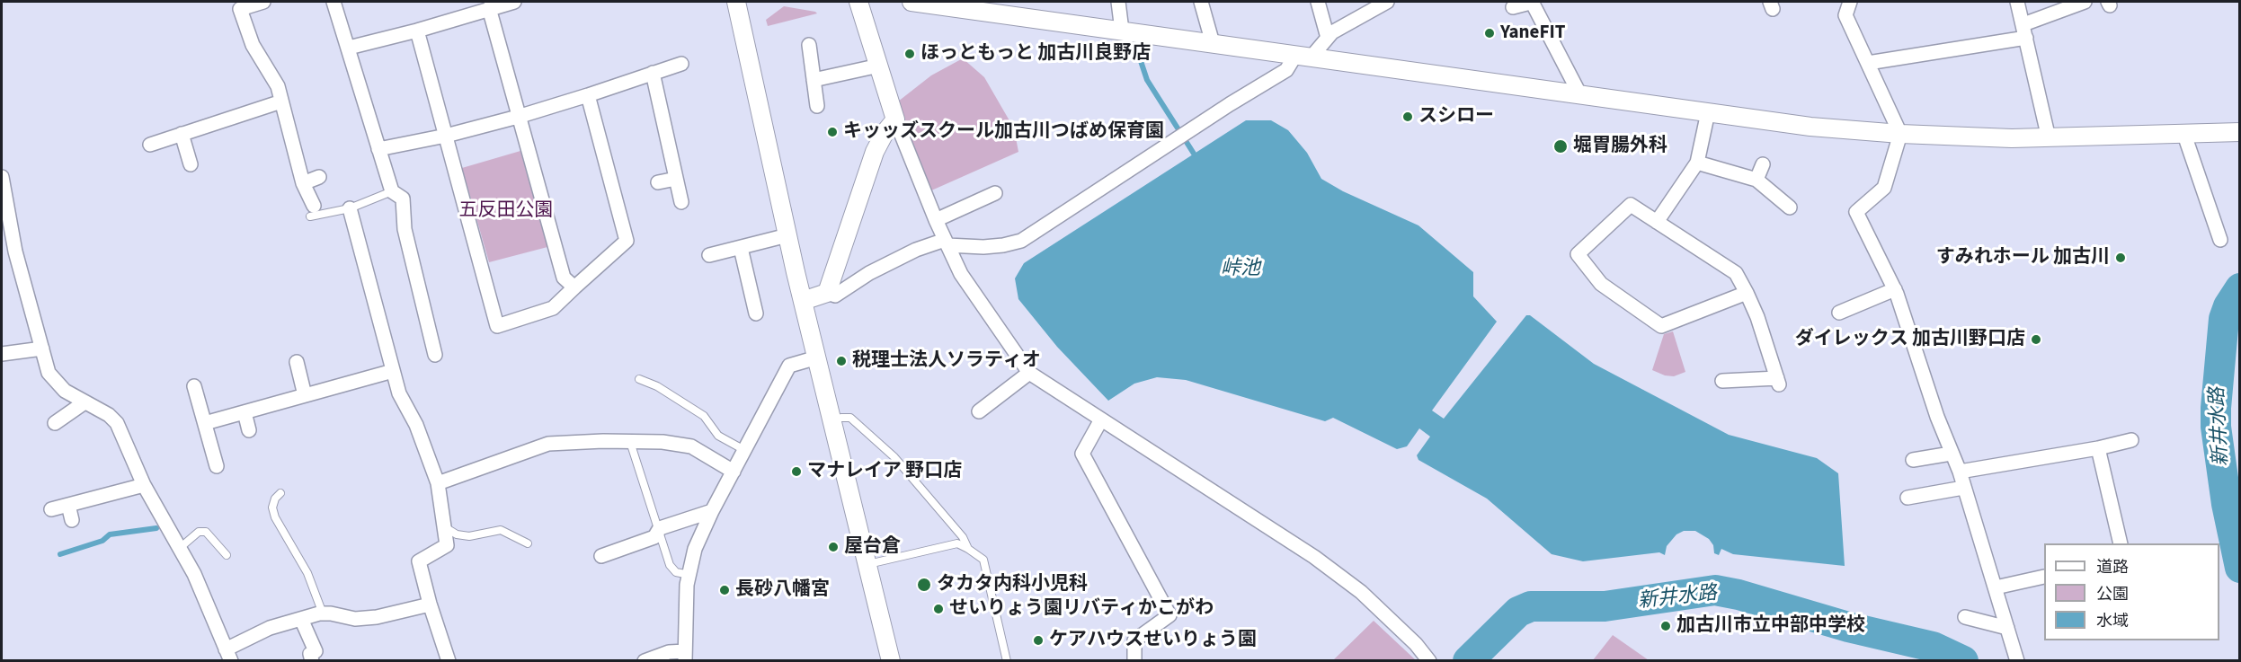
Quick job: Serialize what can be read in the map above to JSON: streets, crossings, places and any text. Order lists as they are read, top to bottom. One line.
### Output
{"water":["峠池","新井水路"],"parks":["五反田公園"],"places":["YaneFIT","ほっともっと 加古川良野店","スシロー","キッッズスクール加古川つばめ保育園","堀胃腸外科","すみれホール 加古川","ダイレックス 加古川野口店","税理士法人ソラティオ","マナレイア 野口店","屋台倉","タカタ内科小児科","長砂八幡宮","せいりょう園リバティかこがわ","加古川市立中部中学校","ケアハウスせいりょう園"],"legend":["道路","公園","水域"]}
